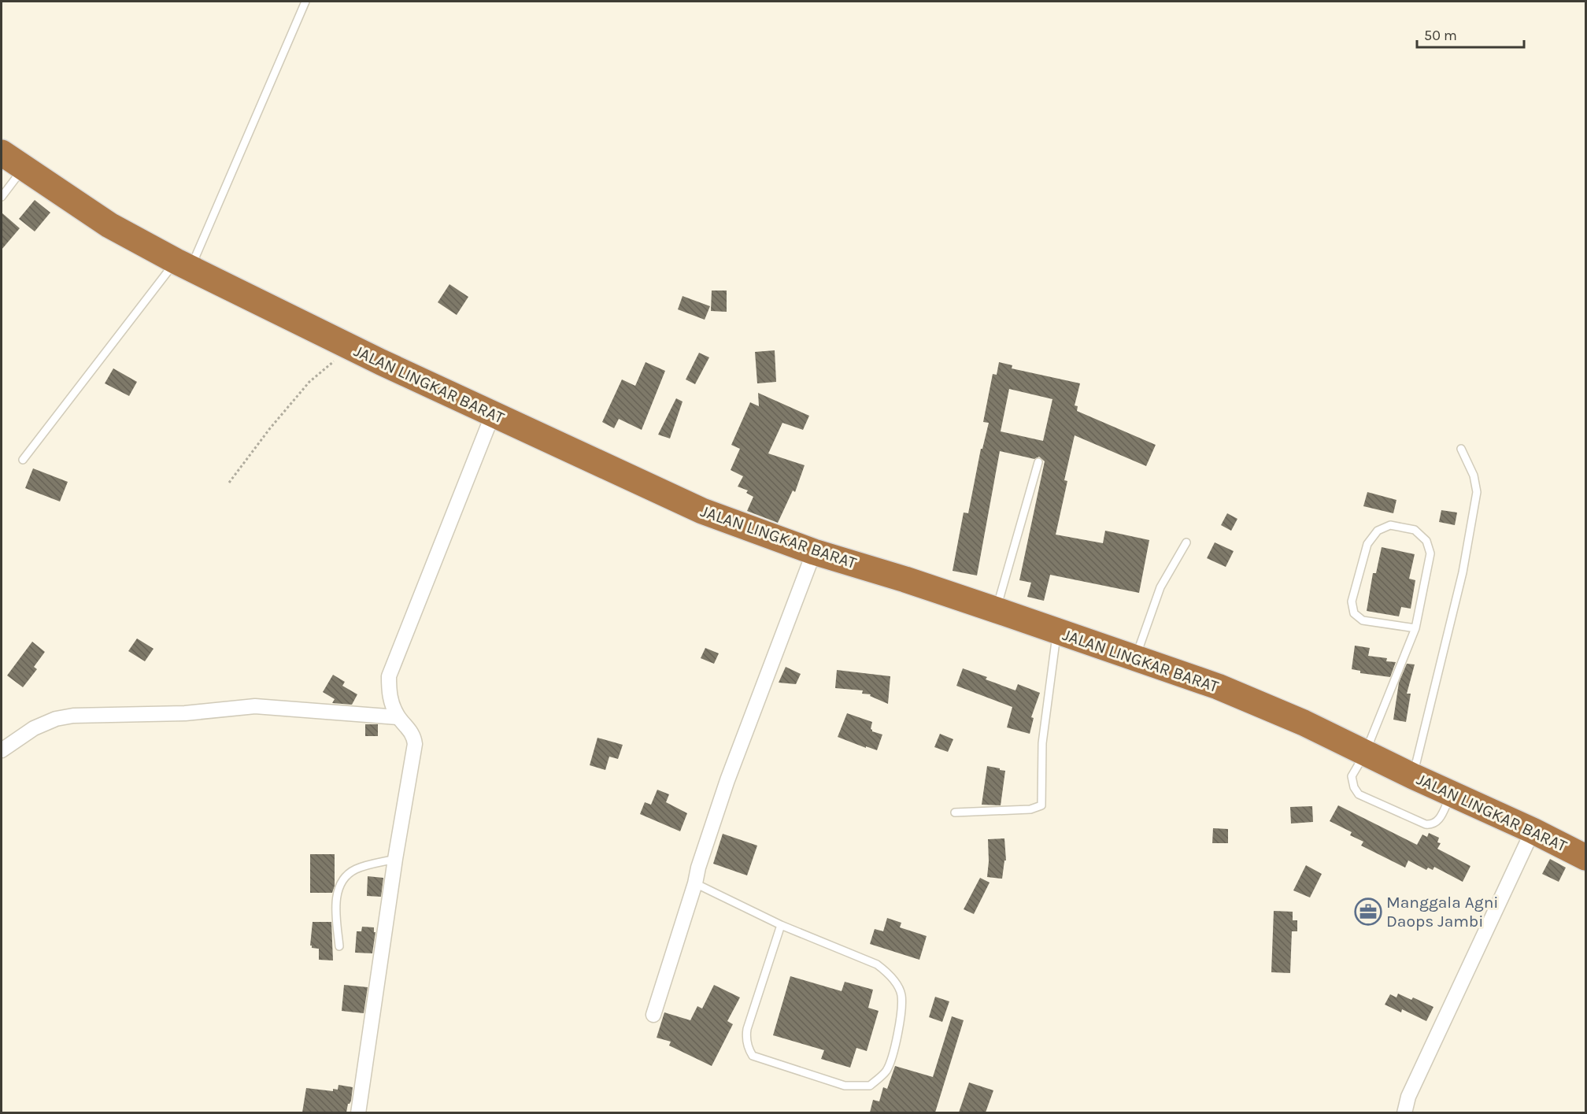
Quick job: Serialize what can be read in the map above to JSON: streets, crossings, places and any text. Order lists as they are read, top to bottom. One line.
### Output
{"streets":{"highway":["JALAN LINGKAR BARAT"]},"places":{"office":["Manggala Agni Daops Jambi"]},"scale_bar":"50 m"}
